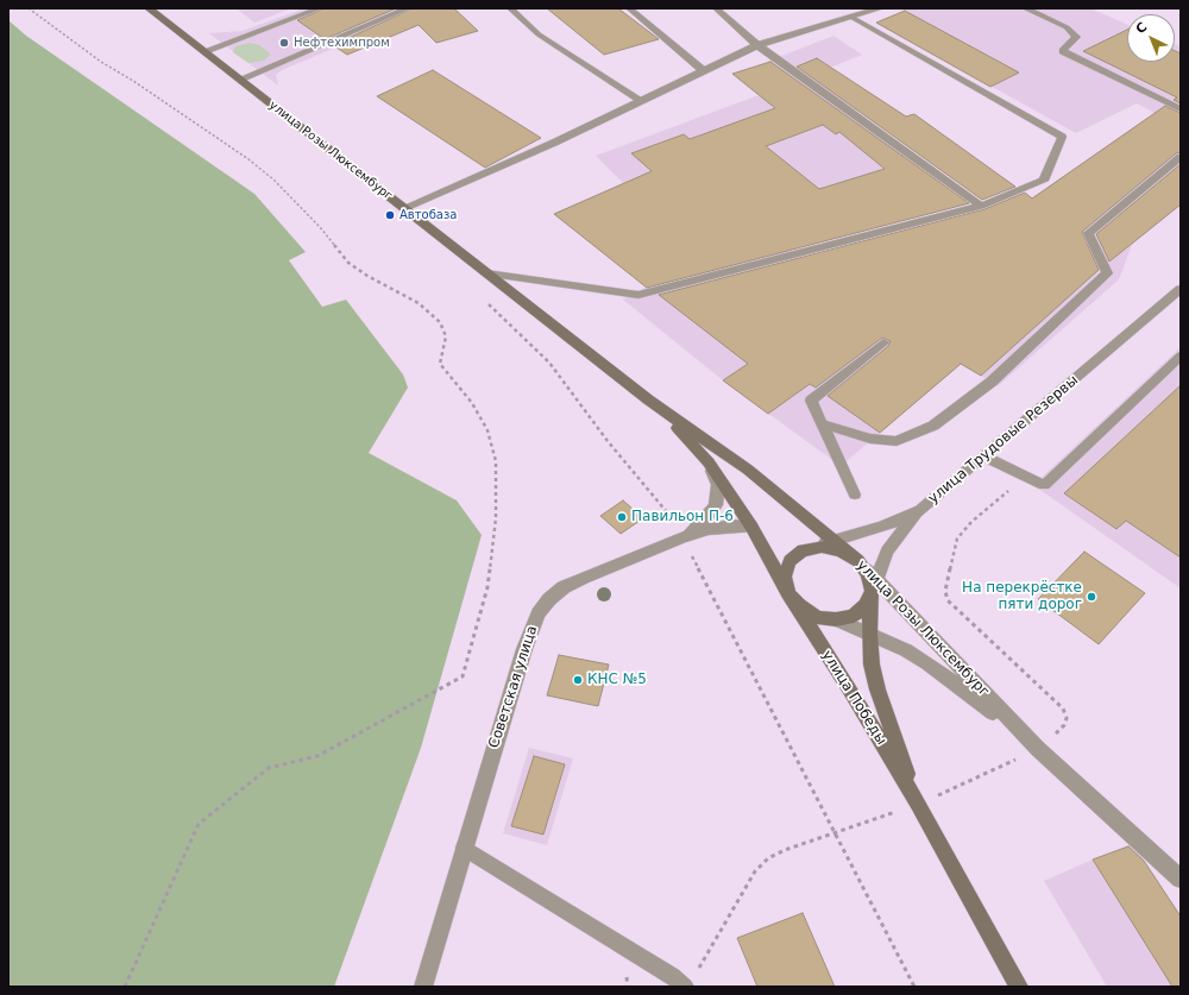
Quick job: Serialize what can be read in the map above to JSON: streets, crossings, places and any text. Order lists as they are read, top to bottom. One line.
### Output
{"streets":{"street":["улица Розы Люксембург","улица Трудовые Резервы","Советская улица","улица Победы"]},"crossings":[["улица Розы Люксембург","улица Трудовые Резервы"],["улица Розы Люксембург","Советская улица"],["улица Розы Люксембург","улица Победы"],["улица Трудовые Резервы","улица Победы"]],"places":["Нефтехимпром","Автобаза","Павильон П-6","На перекрёстке пяти дорог","КНС №5"],"north":"top left"}
